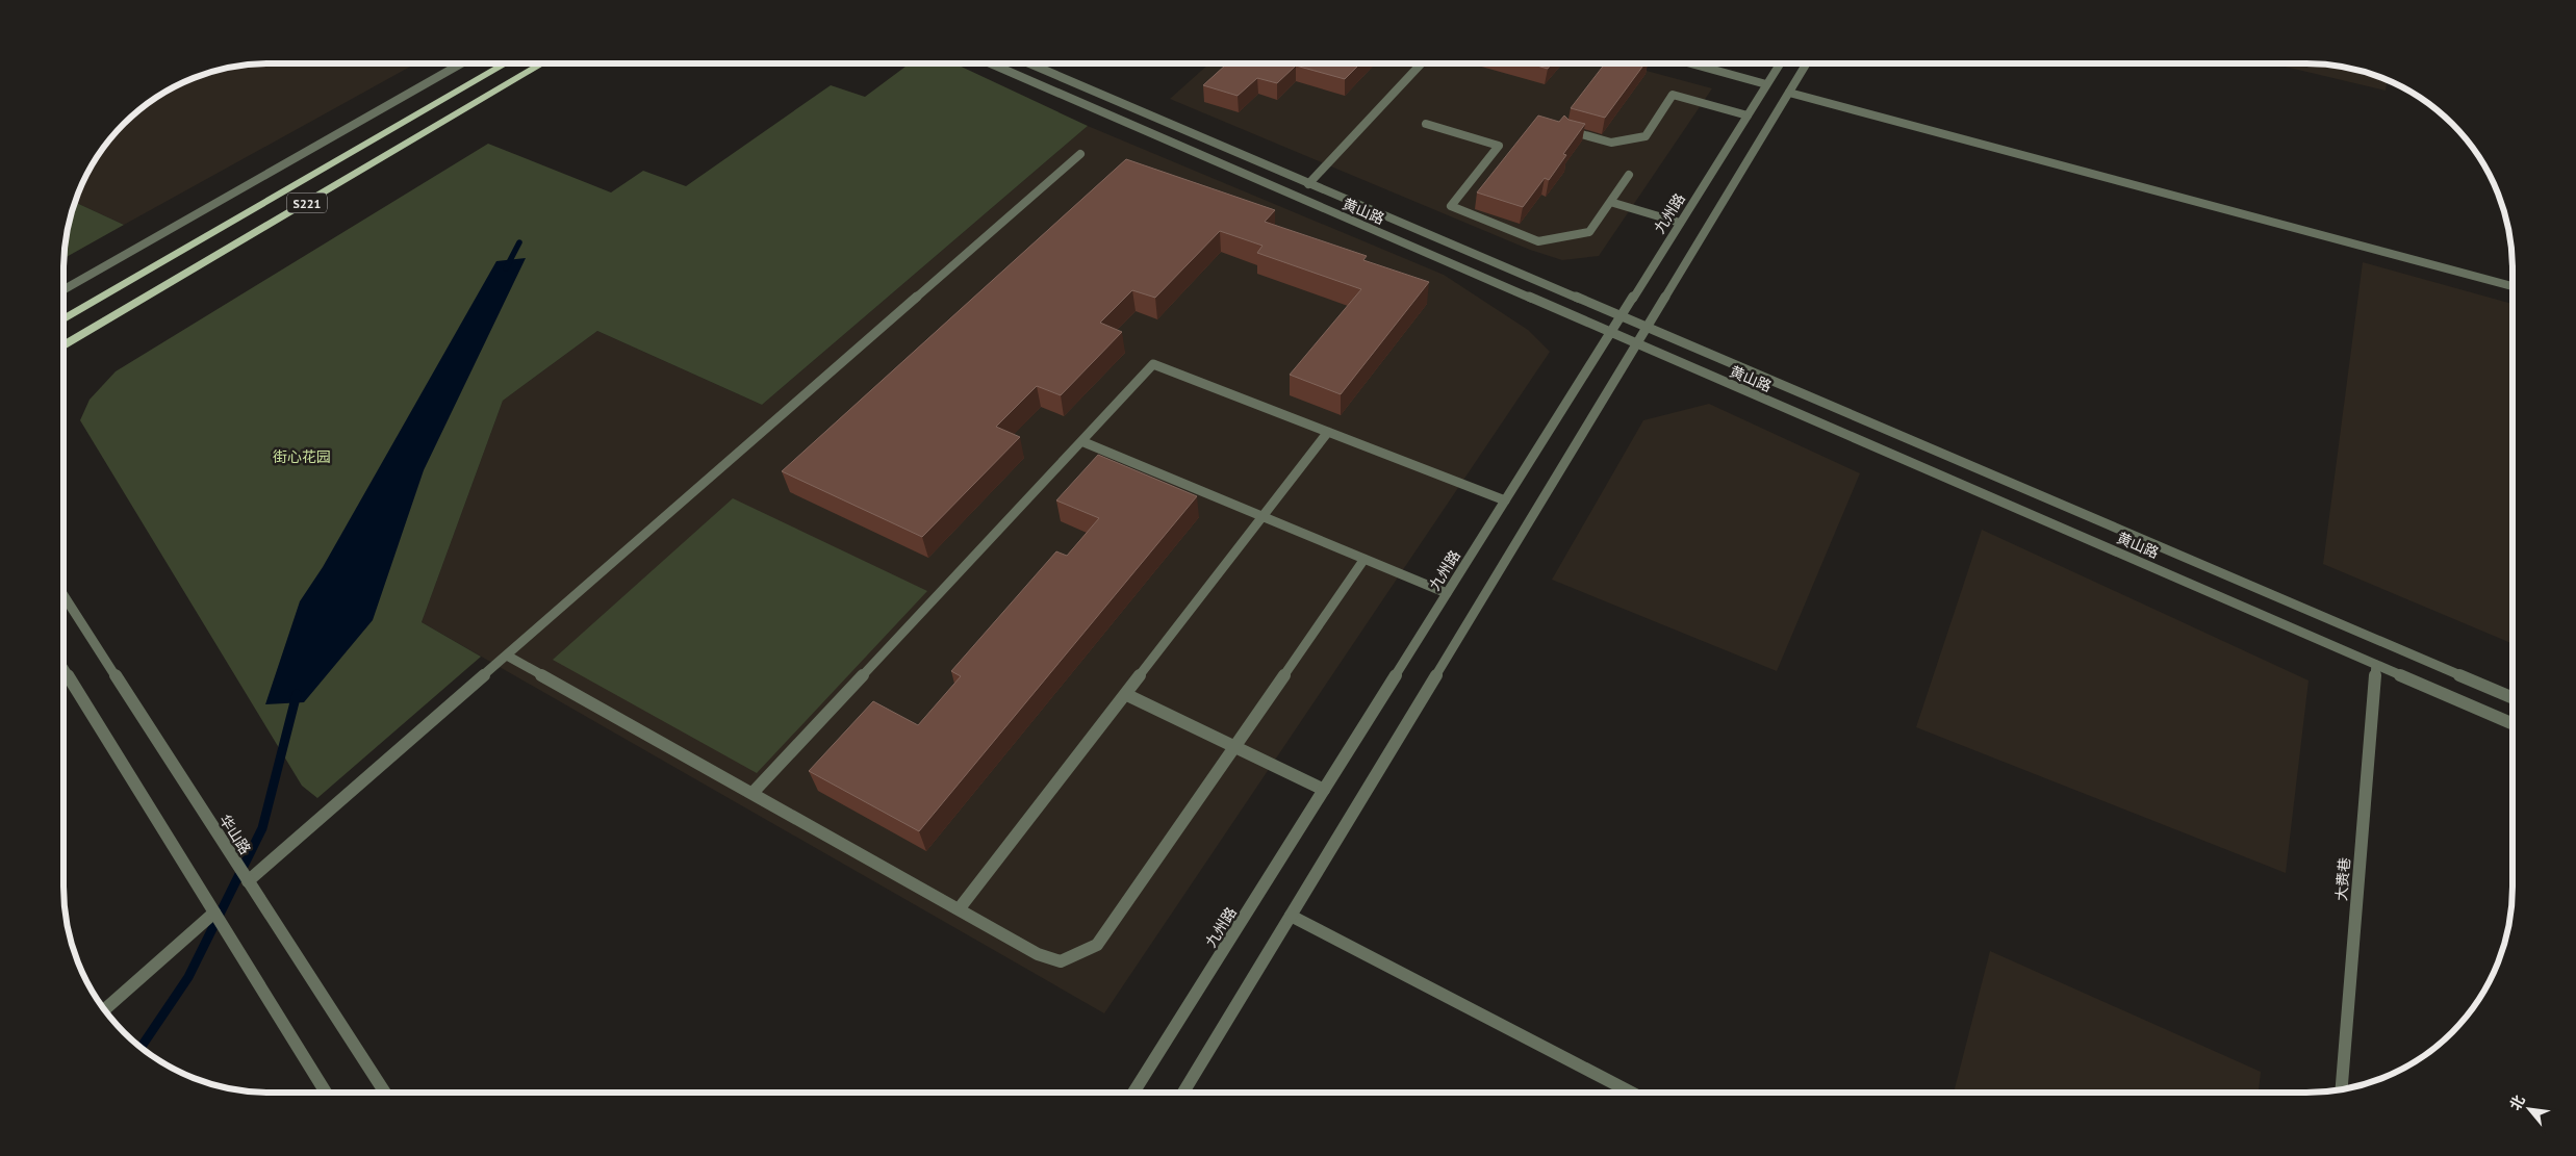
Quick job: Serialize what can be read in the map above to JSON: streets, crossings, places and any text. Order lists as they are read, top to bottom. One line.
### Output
{"streets":{"main road":["S221"],"street":["黄山路","九州路","华山路","大赉巷"]},"crossings":[["黄山路","九州路"],["黄山路","大赉巷"]],"parks":["街心花园"],"north":"top left"}
